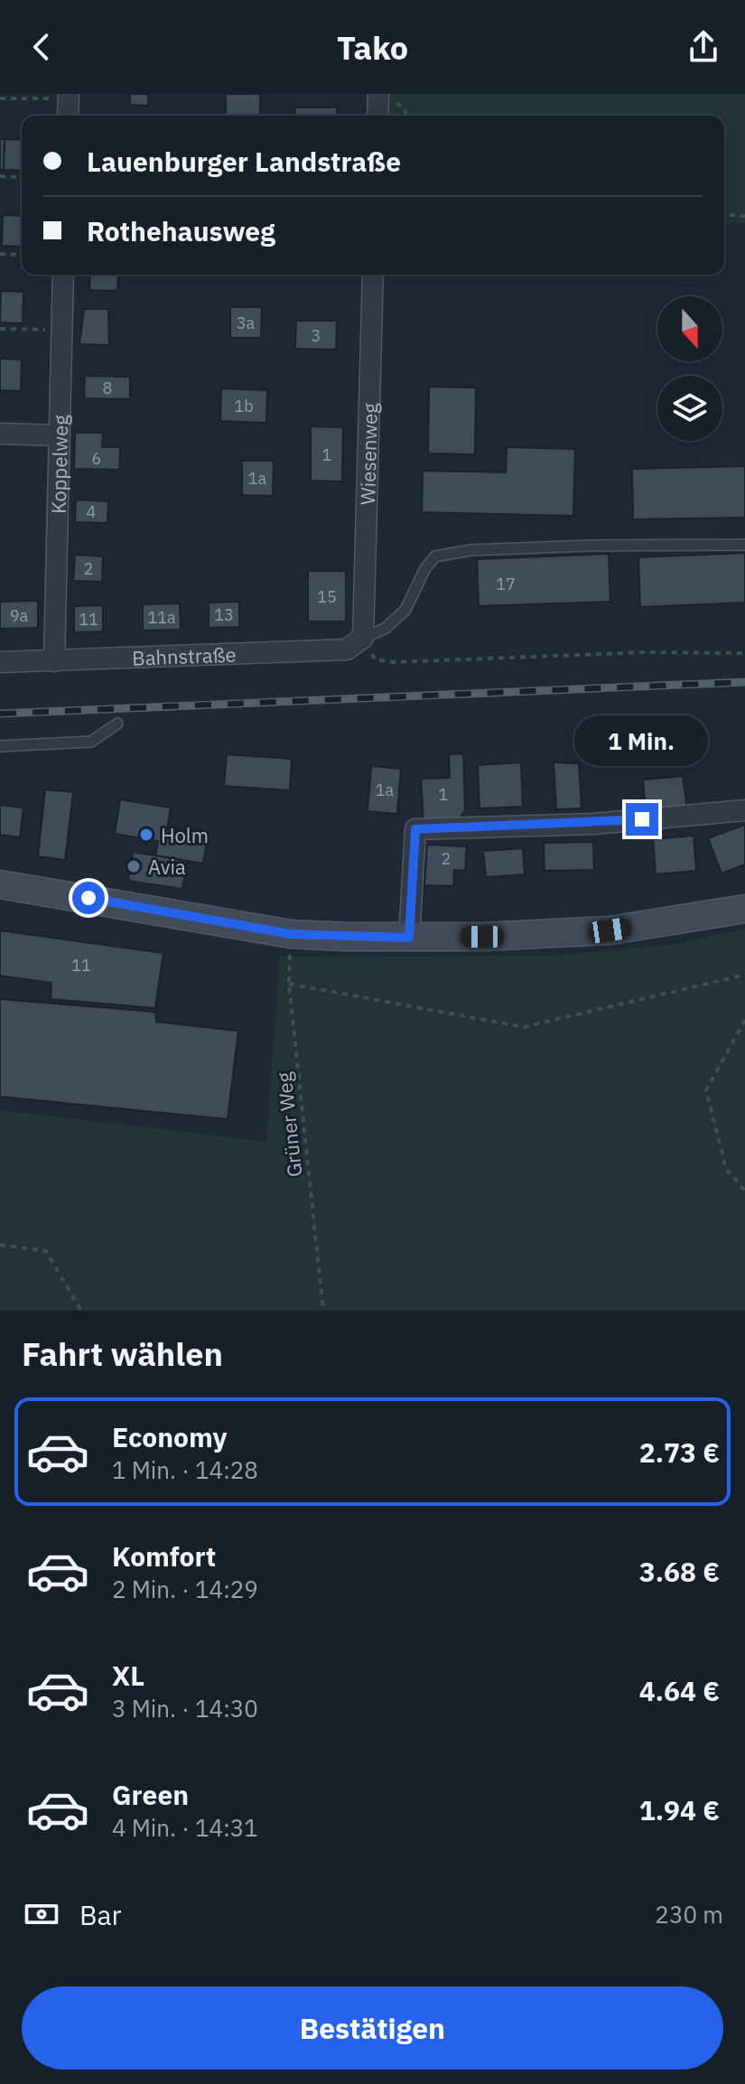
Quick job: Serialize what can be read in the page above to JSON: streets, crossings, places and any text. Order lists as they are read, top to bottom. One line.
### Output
{"streets":{"street":["Wiesenweg","Koppelweg","Bahnstraße"],"path":["Grüner Weg"]},"crossings":[["Wiesenweg","Bahnstraße"],["Koppelweg","Bahnstraße"]],"places":["Holm","Avia"],"house_numbers":["3a","3","8","1b","1","6","1a","4","2","17","15","13","9a","11a","11","1a","1","2","11"],"north":"bottom","page":{"header":"Tako","banner":["Lauenburger Landstraße","Rothehausweg"],"bubble":"1 Min.","heading":"Fahrt wählen","list":[{"name":"Economy","note":"1 Min. · 14:28","value":"2.73 €"},{"name":"Komfort","note":"2 Min. · 14:29","value":"3.68 €"},{"name":"XL","note":"3 Min. · 14:30","value":"4.64 €"},{"name":"Green","note":"4 Min. · 14:31","value":"1.94 €"}],"pay":["Bar","230 m"],"buttons":"Bestätigen"}}
